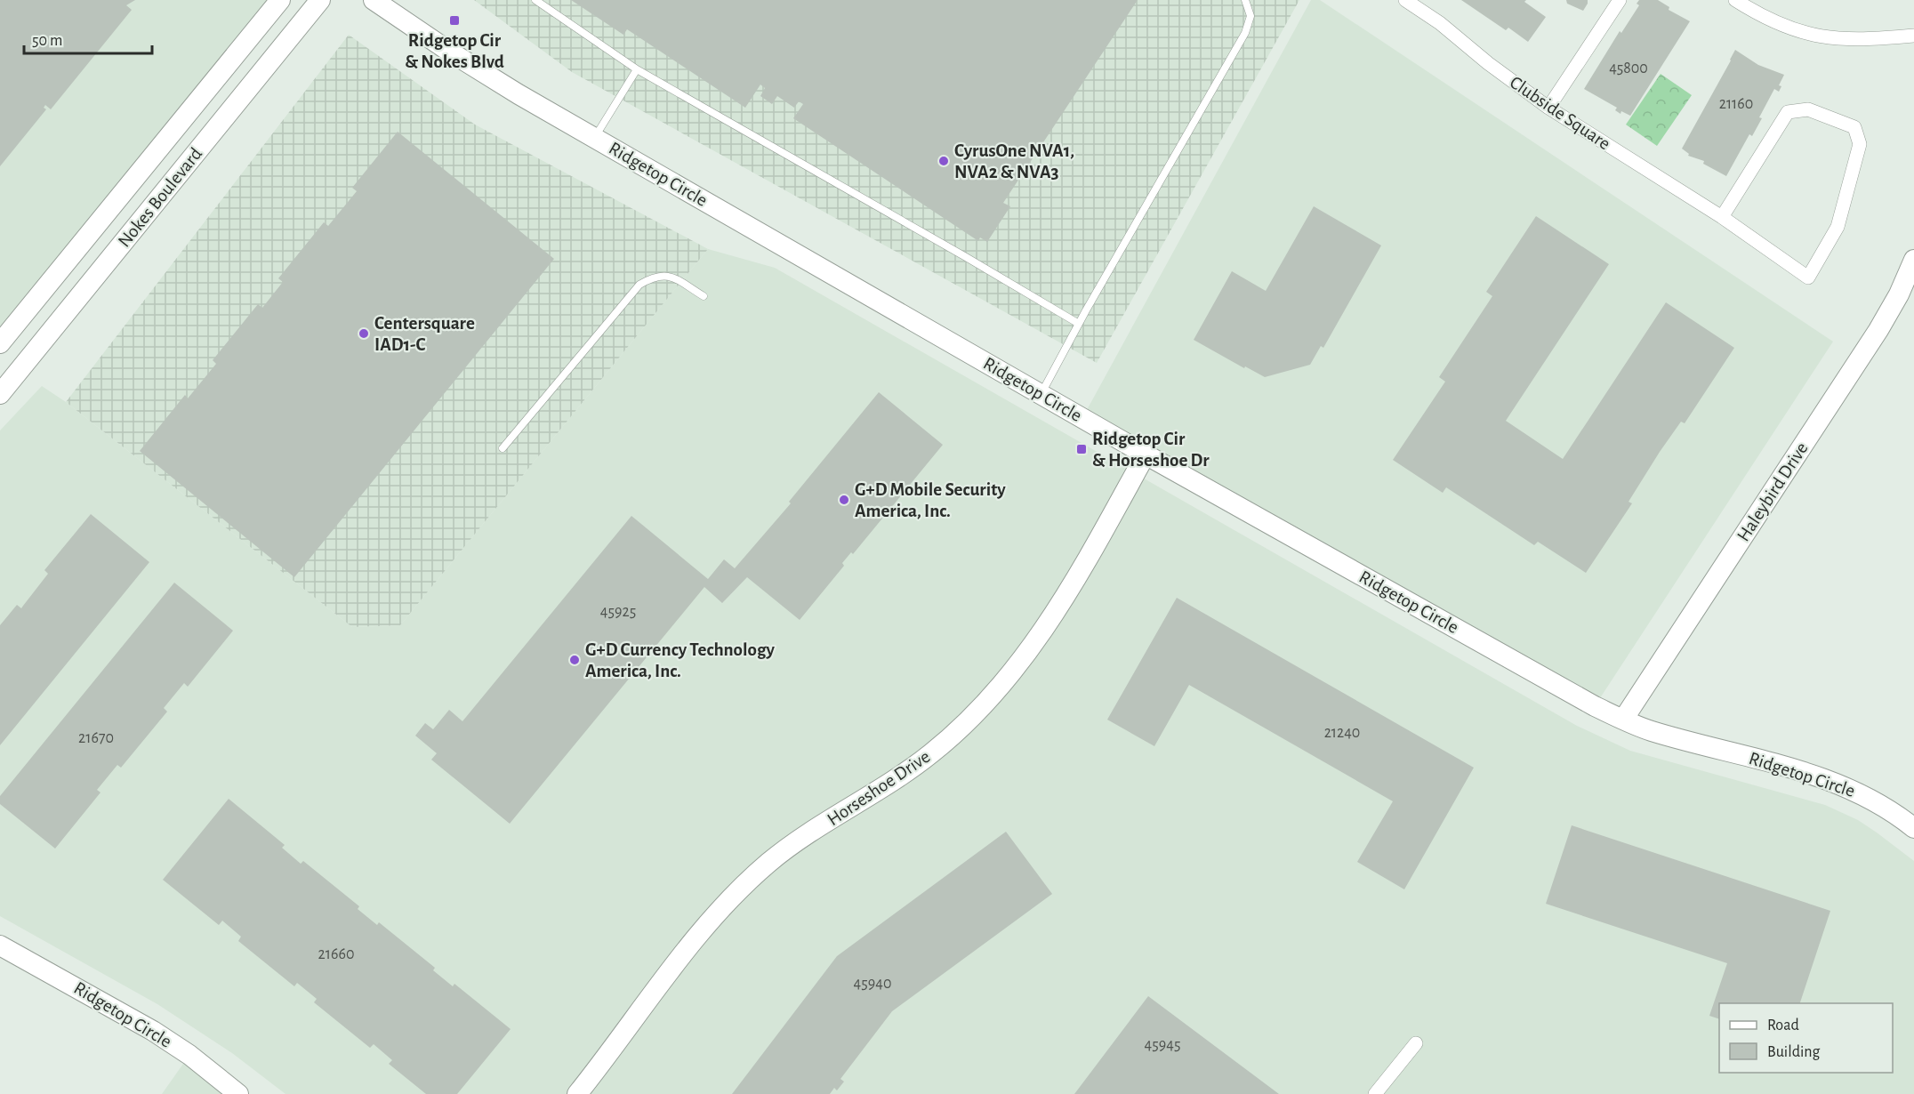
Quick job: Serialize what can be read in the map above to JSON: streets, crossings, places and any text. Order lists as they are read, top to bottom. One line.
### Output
{"streets":{"street":["Clubside Square","Ridgetop Circle","Nokes Boulevard","Haleybird Drive","Horseshoe Drive"]},"crossings":[["Ridgetop Circle","Haleybird Drive"],["Ridgetop Circle","Horseshoe Drive"]],"places":{"transit":["Ridgetop Cir & Nokes Blvd","Ridgetop Cir & Horseshoe Dr"],"other":["CyrusOne NVA1, NVA2 & NVA3","Centersquare IAD1-C","G+D Mobile Security America, Inc.","G+D Currency Technology America, Inc."]},"house_numbers":["45800","21160","45925","21240","21670","21660","45940","45945"],"legend":["Road","Building"],"scale_bar":"50 m"}
